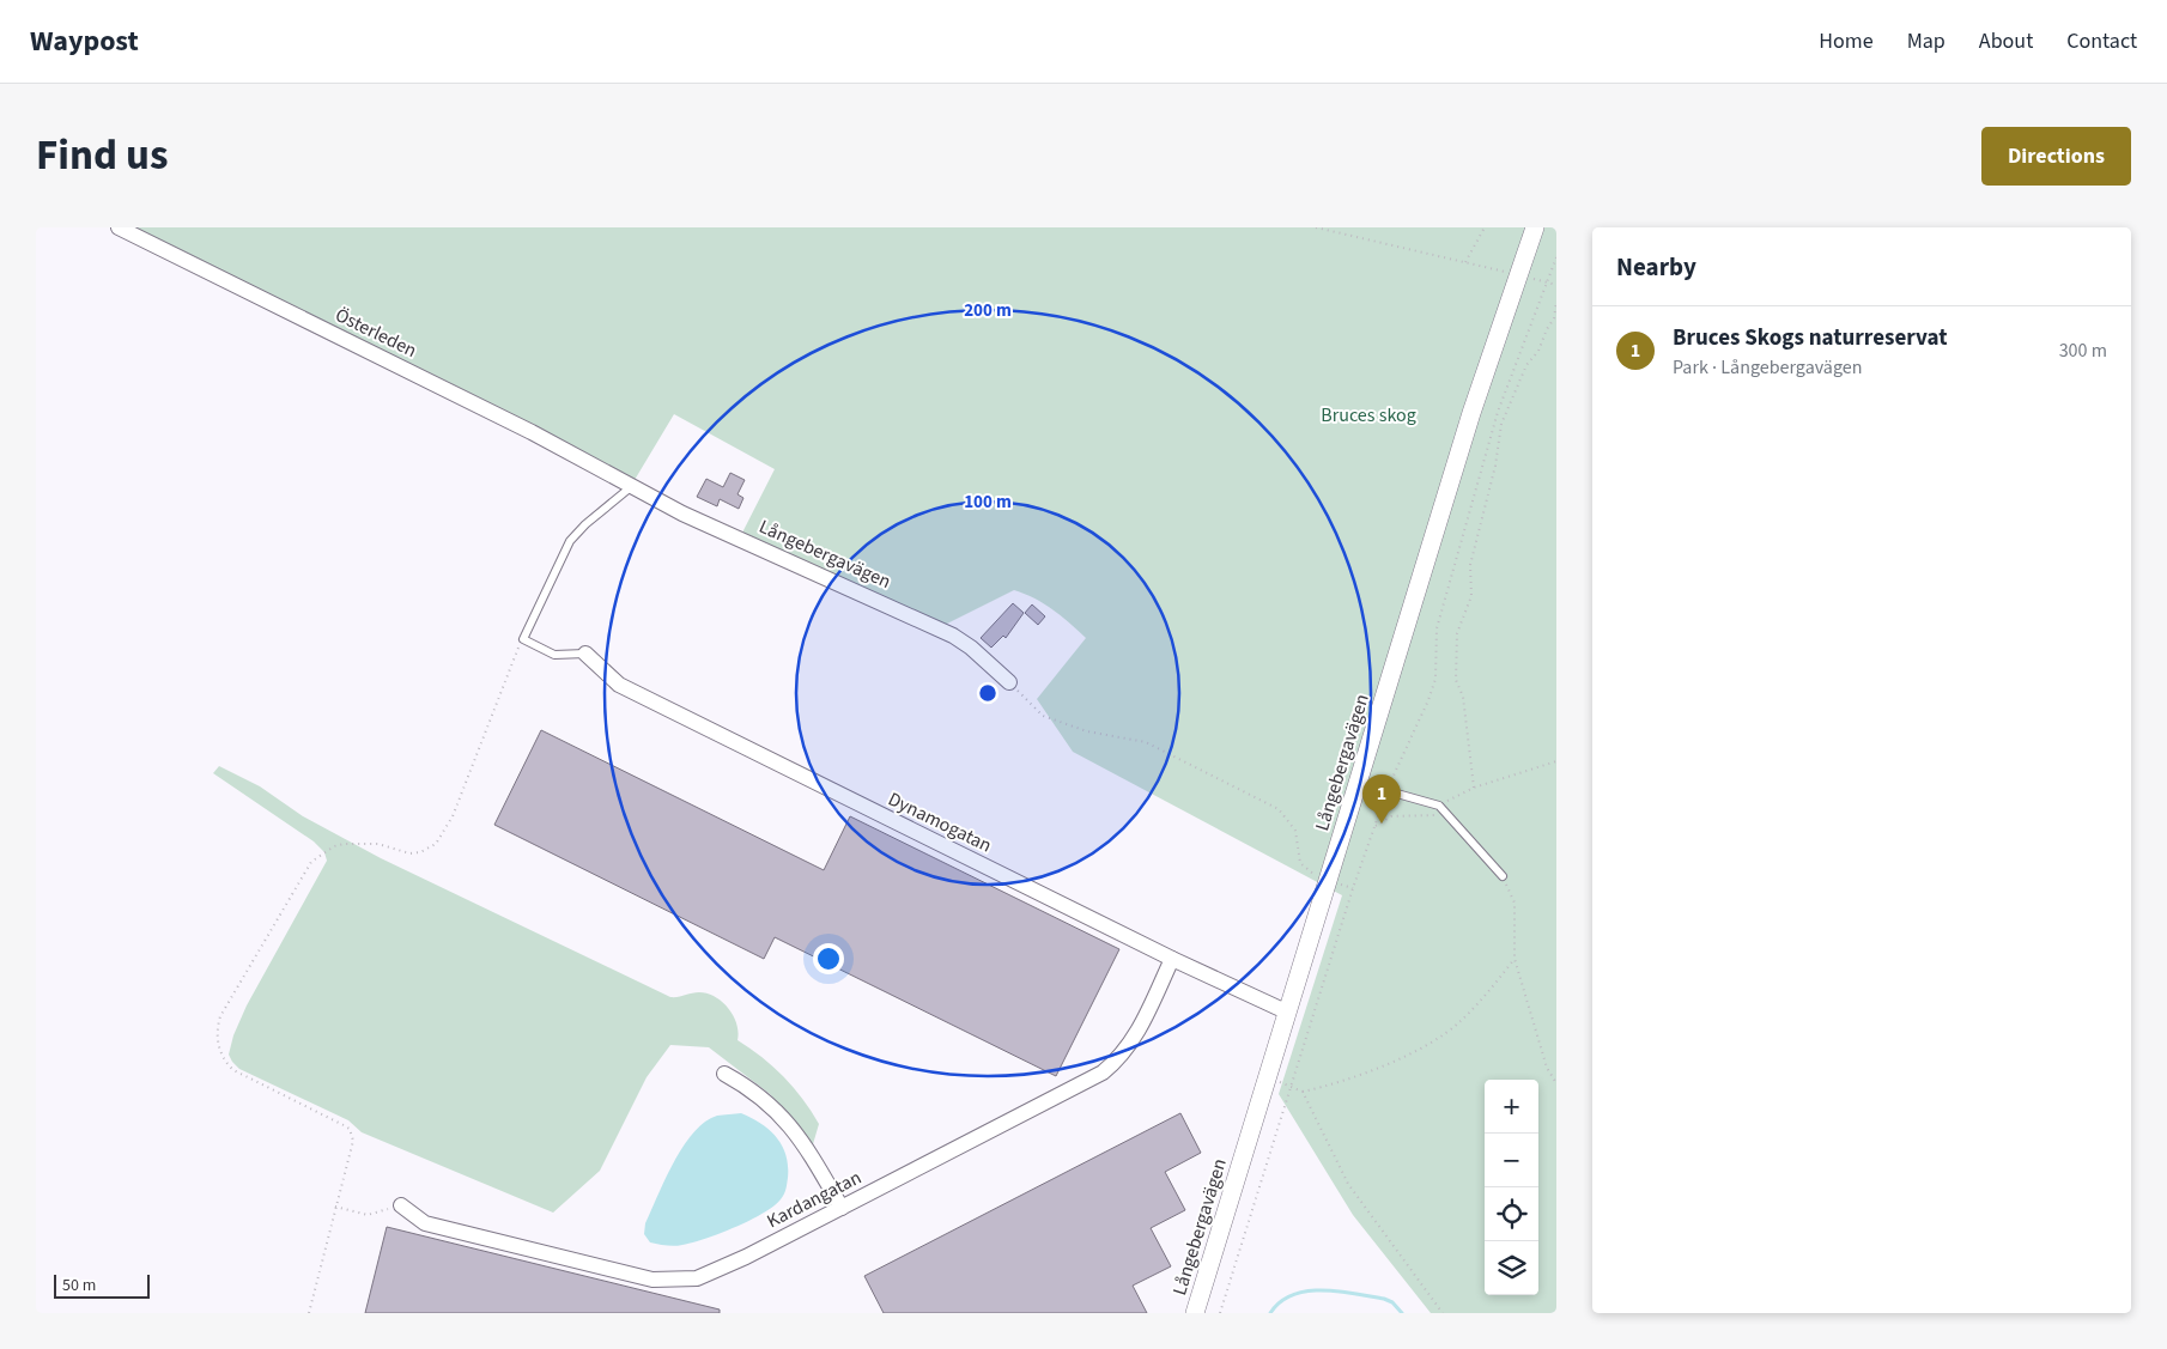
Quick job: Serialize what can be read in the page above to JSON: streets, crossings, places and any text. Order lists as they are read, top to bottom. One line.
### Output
{"streets":{"street":["Österleden","Långebergavägen","Dynamogatan","Kardangatan"]},"crossings":[["Österleden","Långebergavägen"],["Långebergavägen","Dynamogatan"],["Dynamogatan","Kardangatan"]],"parks":["Bruces skog"],"scale_bar":"50 m","page":{"header":"Waypost","nav":["Home","Map","About","Contact"],"title":"Find us","buttons":"Directions","heading":"Nearby","list":[{"mark":"1","name":"Bruces Skogs naturreservat","note":"Park · Långebergavägen","value":"300 m"}],"pins":"1","map_buttons":["+","−"],"scale":"50 m"},"rings":["200 m","100 m"]}
